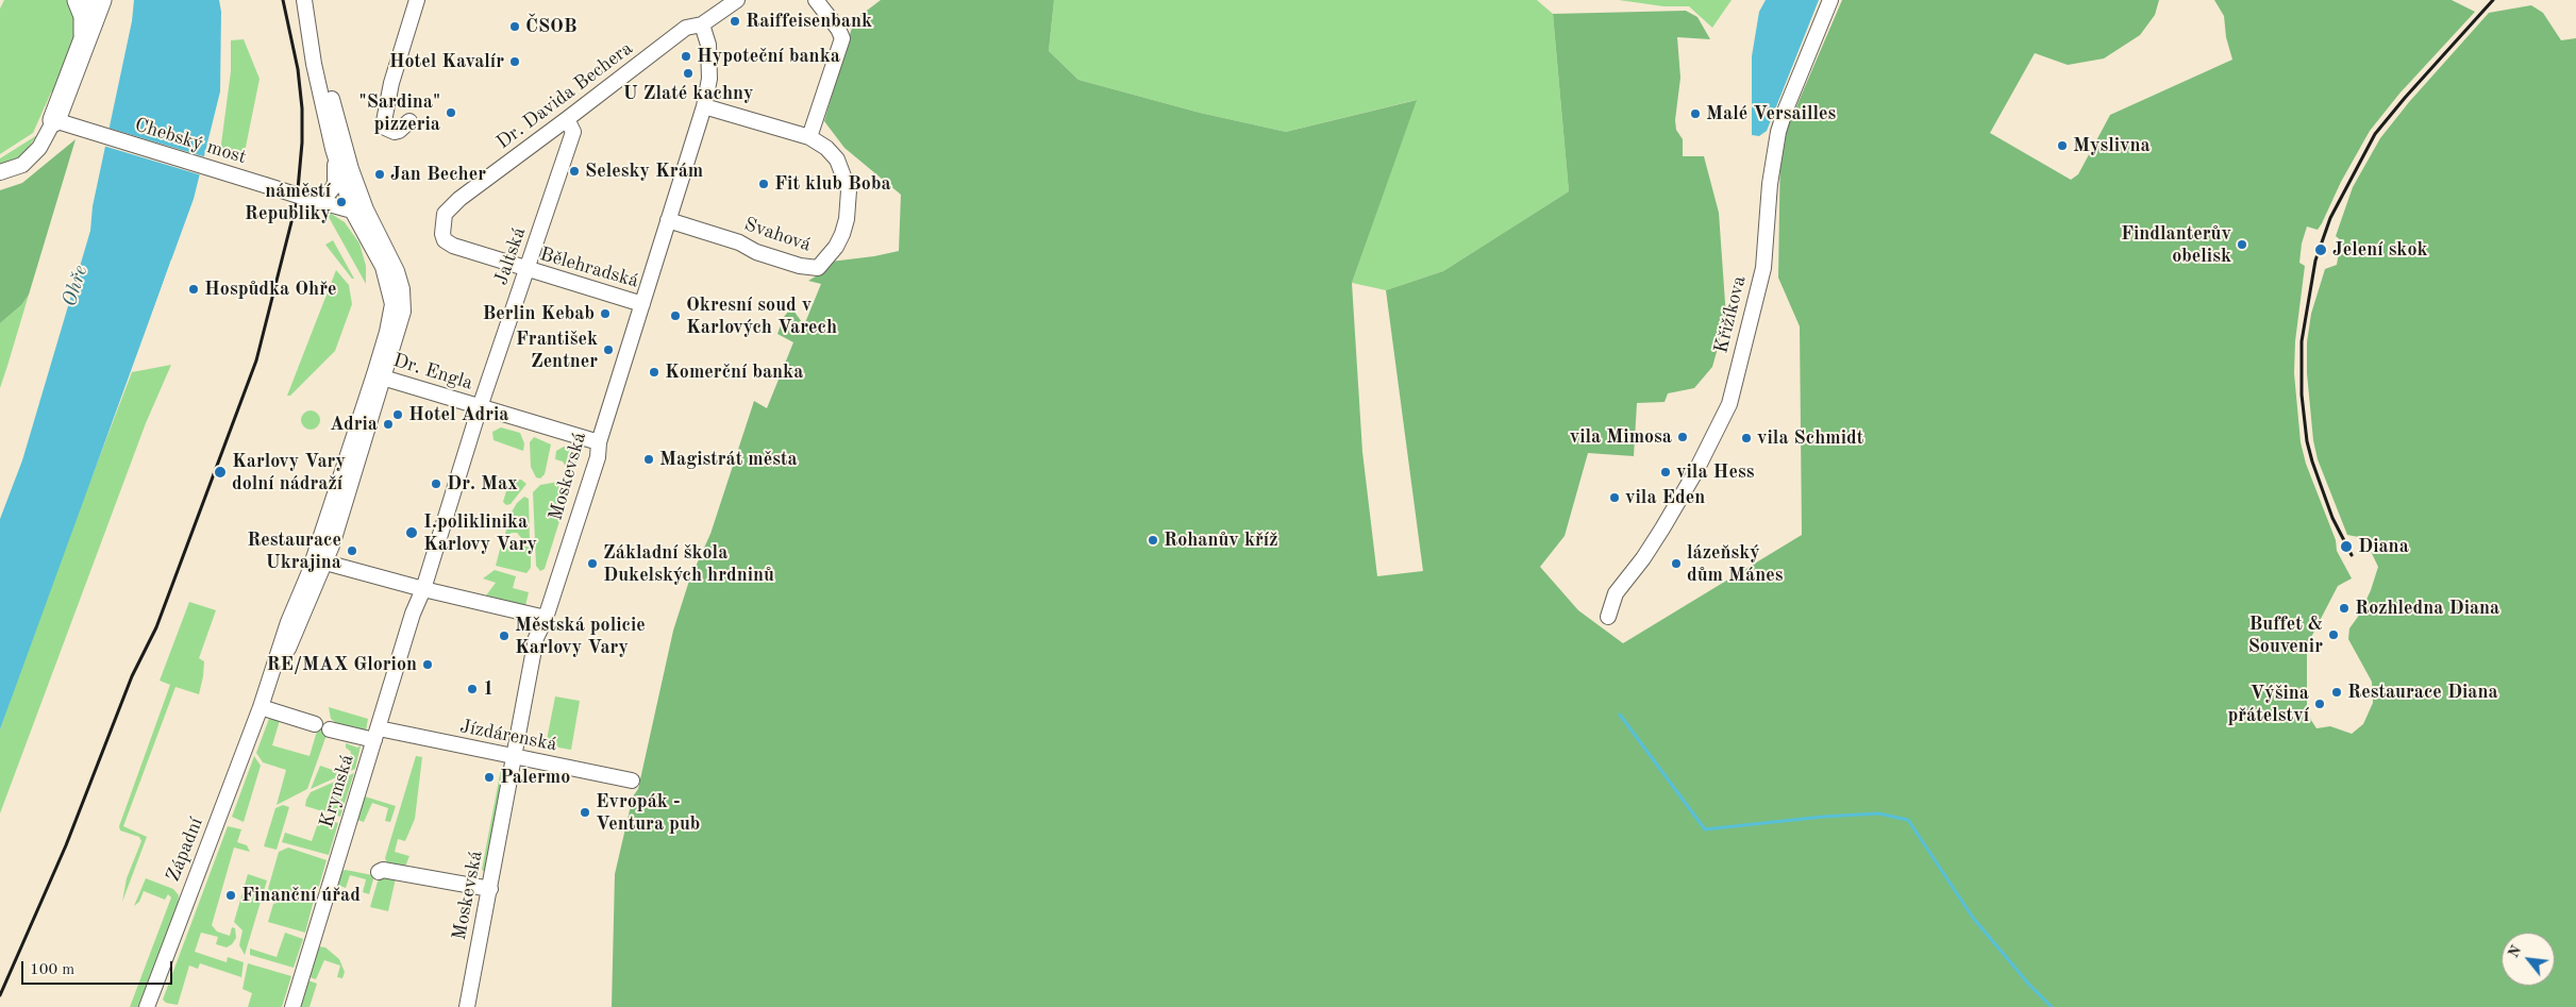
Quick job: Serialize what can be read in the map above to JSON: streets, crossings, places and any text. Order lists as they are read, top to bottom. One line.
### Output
{"streets":{"street":["Dr. Davida Bechera","Chebský most","Svahová","Jaltská","Bělehradská","Křižíkova","Dr. Engla","Moskevská","Jízdárenská","Krymská","Západní"]},"crossings":[["Dr. Davida Bechera","Jaltská"],["Dr. Davida Bechera","Bělehradská"],["Dr. Davida Bechera","Moskevská"],["Svahová","Moskevská"],["Jaltská","Bělehradská"],["Jaltská","Dr. Engla"],["Jaltská","Krymská"],["Bělehradská","Moskevská"],["Dr. Engla","Moskevská"],["Dr. Engla","Západní"],["Moskevská","Jízdárenská"],["Jízdárenská","Krymská"]],"water":["Ohře"],"places":["Raiffeisenbank","ČSOB","Hypoteční banka","Hotel Kavalír","U Zlaté kachny","\"Sardina\" pizzeria","Malé Versailles","Myslivna","Selesky Krám","Jan Becher","Fit klub Boba","náměstí Republiky","Findlanterův obelisk","Jelení skok","Hospůdka Ohře","Berlin Kebab","Okresní soud v Karlových Varech","František Zentner","Komerční banka","Hotel Adria","Adria","vila Mimosa","vila Schmidt","Magistrát města","Karlovy Vary dolní nádraží","vila Hess","Dr. Max","vila Eden","I.poliklinika Karlovy Vary","Rohanův kříž","Diana","Restaurace Ukrajina","Základní škola Dukelských hrdninů","lázeňský dům Mánes","Rozhledna Diana","Buffet & Souvenir","Městská policie Karlovy Vary","RE/MAX Glorion","1","Restaurace Diana","Výšina přátelství","Palermo","Evropák - Ventura pub","Finanční úřad"],"scale_bar":"100 m","north":"top left"}
